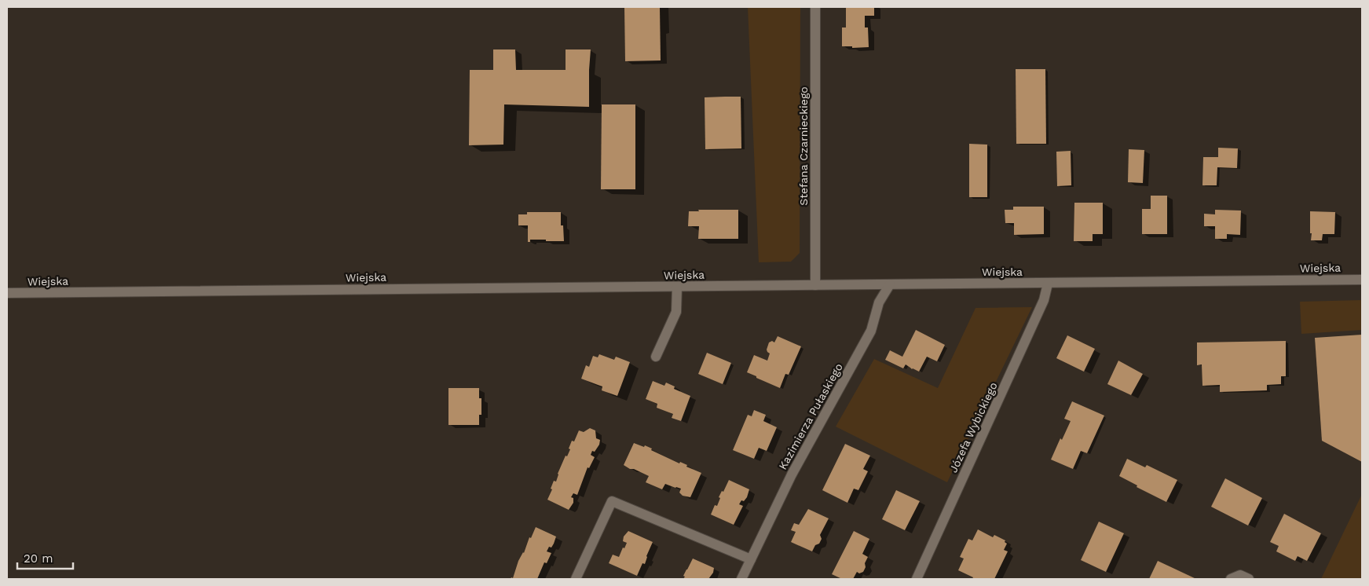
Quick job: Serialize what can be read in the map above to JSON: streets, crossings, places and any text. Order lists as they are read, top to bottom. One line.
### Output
{"streets":{"street":["Stefana Czarnieckiego","Wiejska","Kazimierza Pułaskiego","Józefa Wybickiego"]},"crossings":[["Stefana Czarnieckiego","Wiejska"],["Wiejska","Kazimierza Pułaskiego"],["Wiejska","Józefa Wybickiego"]],"scale_bar":"20 m"}
